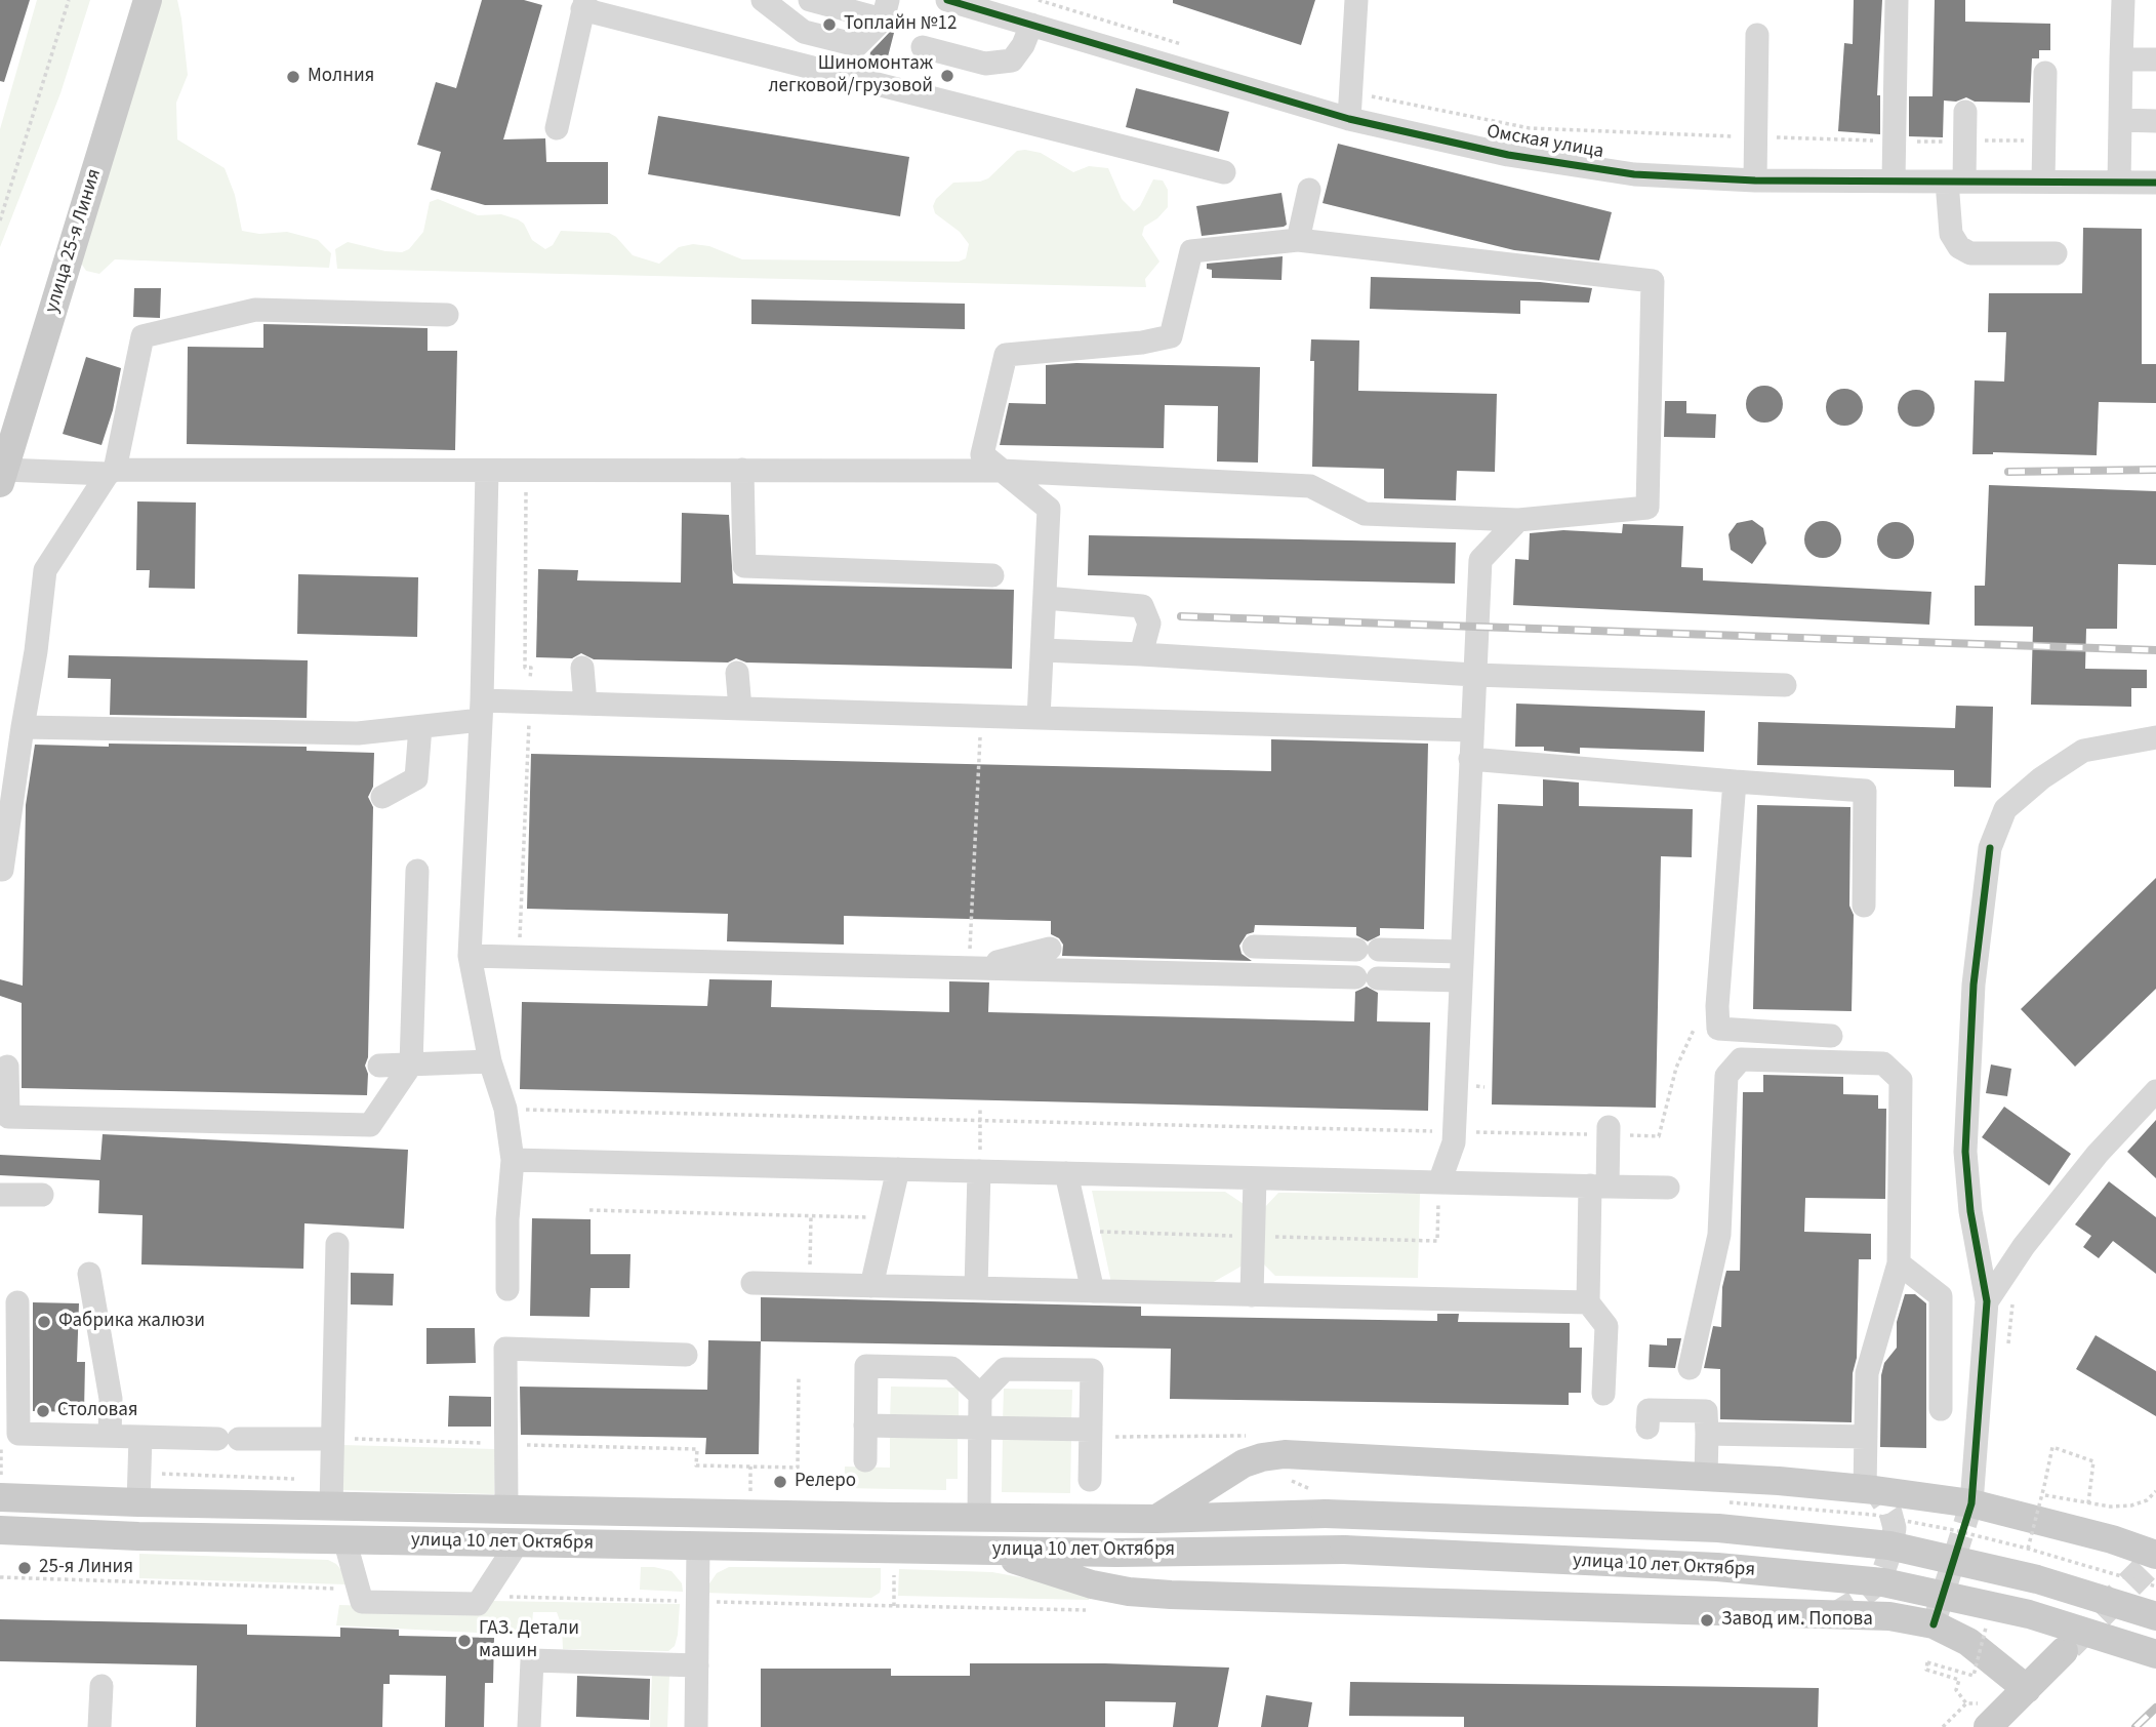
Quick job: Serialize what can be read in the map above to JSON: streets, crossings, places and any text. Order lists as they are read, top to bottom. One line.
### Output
{"streets":{"main road":["улица 25-я Линия","улица 10 лет Октября"],"street":["Омская улица"]},"places":["Топлайн №12","Шиномонтаж легковой/грузовой","Молния","Фабрика жалюзи","Столовая","Релеро","25-я Линия","Завод им. Попова","ГАЗ. Детали машин"]}
